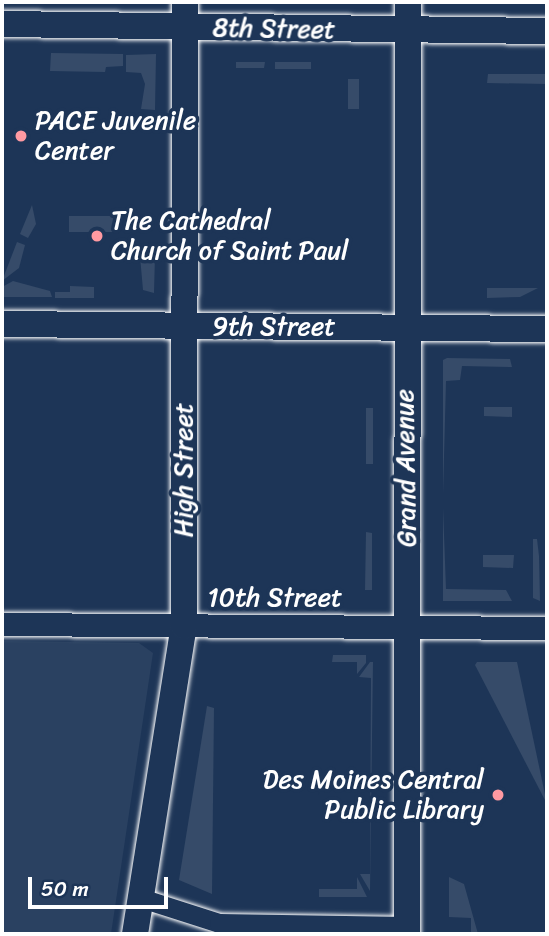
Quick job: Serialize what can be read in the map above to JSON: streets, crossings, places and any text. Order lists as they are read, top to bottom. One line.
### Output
{"streets":{"main road":["8th Street","9th Street","Grand Avenue","High Street"],"street":["10th Street"]},"crossings":[["8th Street","Grand Avenue"],["8th Street","High Street"],["9th Street","Grand Avenue"],["9th Street","High Street"],["Grand Avenue","10th Street"],["High Street","10th Street"]],"places":["PACE Juvenile Center","The Cathedral Church of Saint Paul","Des Moines Central Public Library"],"scale_bar":"50 m"}
